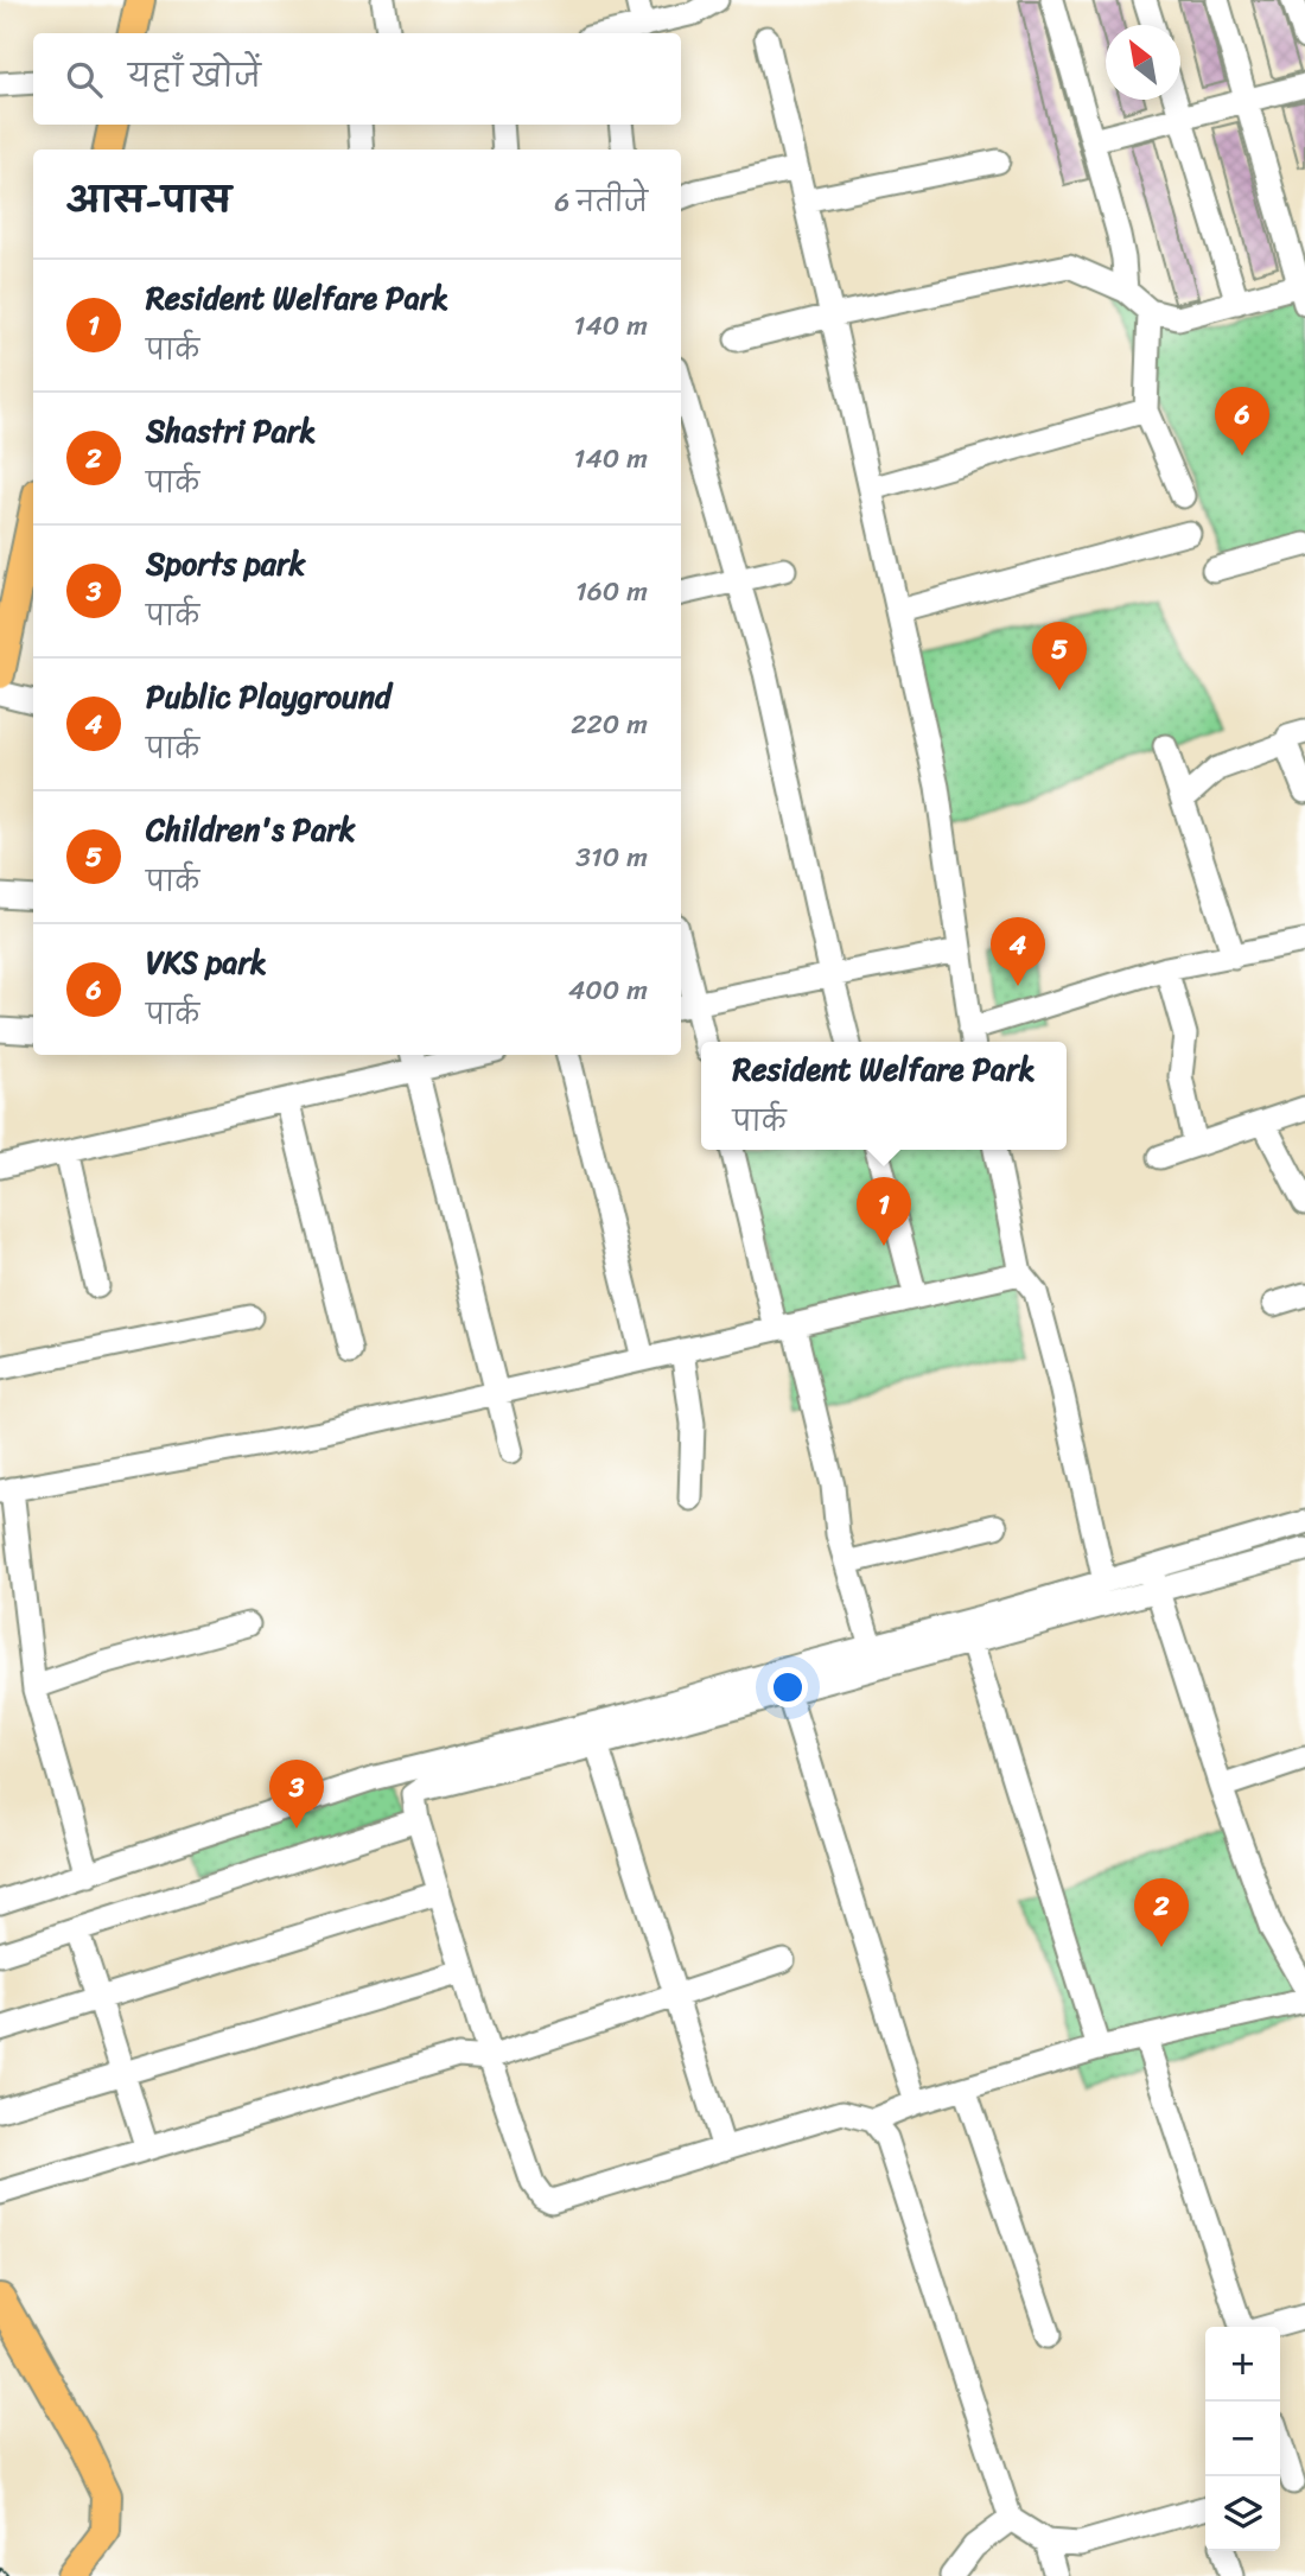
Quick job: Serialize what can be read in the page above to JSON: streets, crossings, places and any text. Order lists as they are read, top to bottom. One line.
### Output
{"north":"top left","page":{"search":"यहाँ खोजें","heading":["आस-पास","6 नतीजे"],"list":[{"mark":"1","name":"Resident Welfare Park","note":"पार्क","value":"140 m"},{"mark":"2","name":"Shastri Park","note":"पार्क","value":"140 m"},{"mark":"3","name":"Sports park","note":"पार्क","value":"160 m"},{"mark":"4","name":"Public Playground","note":"पार्क","value":"220 m"},{"mark":"5","name":"Children's Park","note":"पार्क","value":"310 m"},{"mark":"6","name":"VKS park","note":"पार्क","value":"400 m"}],"pins":["6","5","4","1","3","2"],"popup":["Resident Welfare Park","पार्क"],"map_buttons":["+","−"]}}
